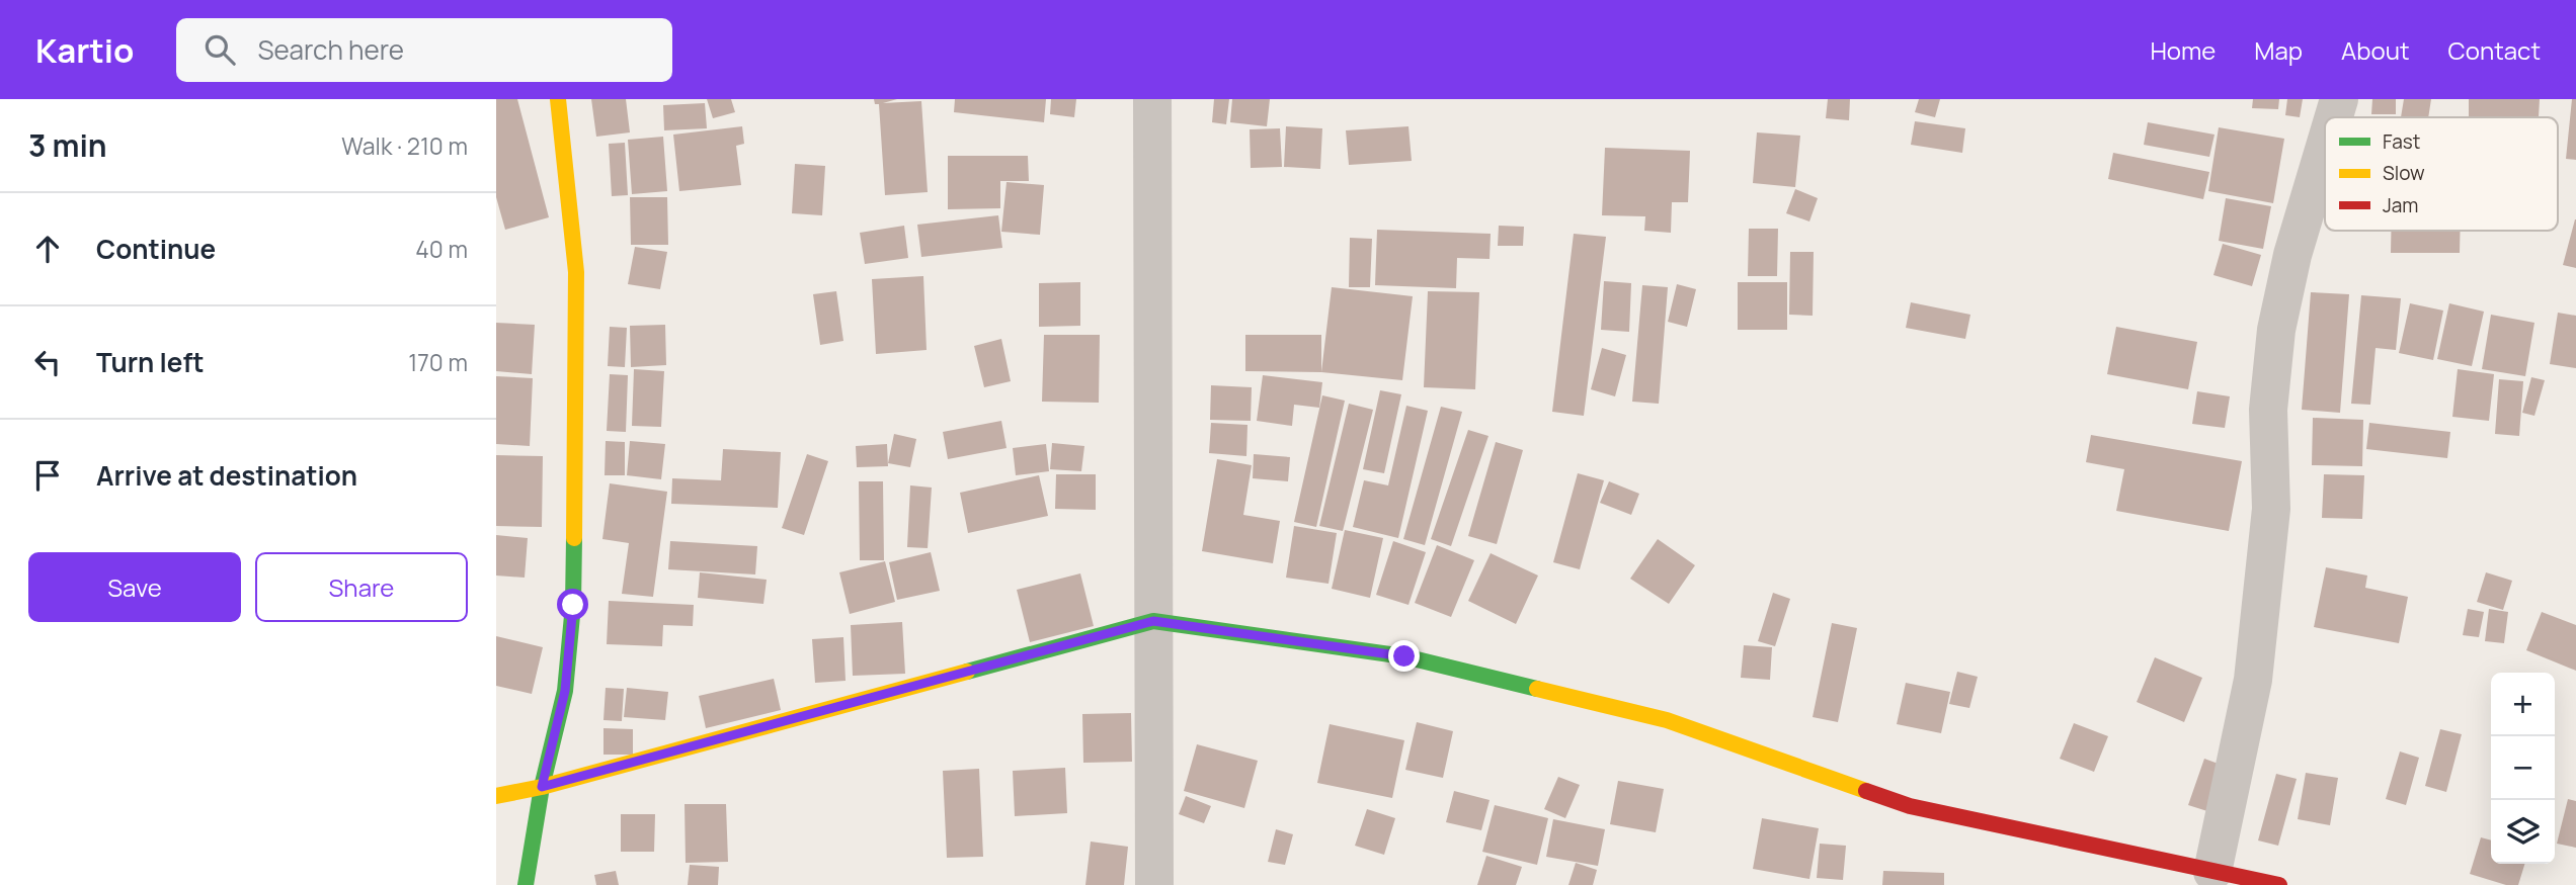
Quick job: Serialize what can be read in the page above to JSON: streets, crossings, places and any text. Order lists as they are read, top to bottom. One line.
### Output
{"legend":["Fast","Slow","Jam"],"page":{"header":"Kartio","search":"Search here","nav":["Home","Map","About","Contact"],"heading":["3 min","Walk · 210 m"],"list":[["Continue","40 m"],["Turn left","170 m"],"Arrive at destination"],"buttons":["Save","Share"],"map_buttons":["+","−"]}}
